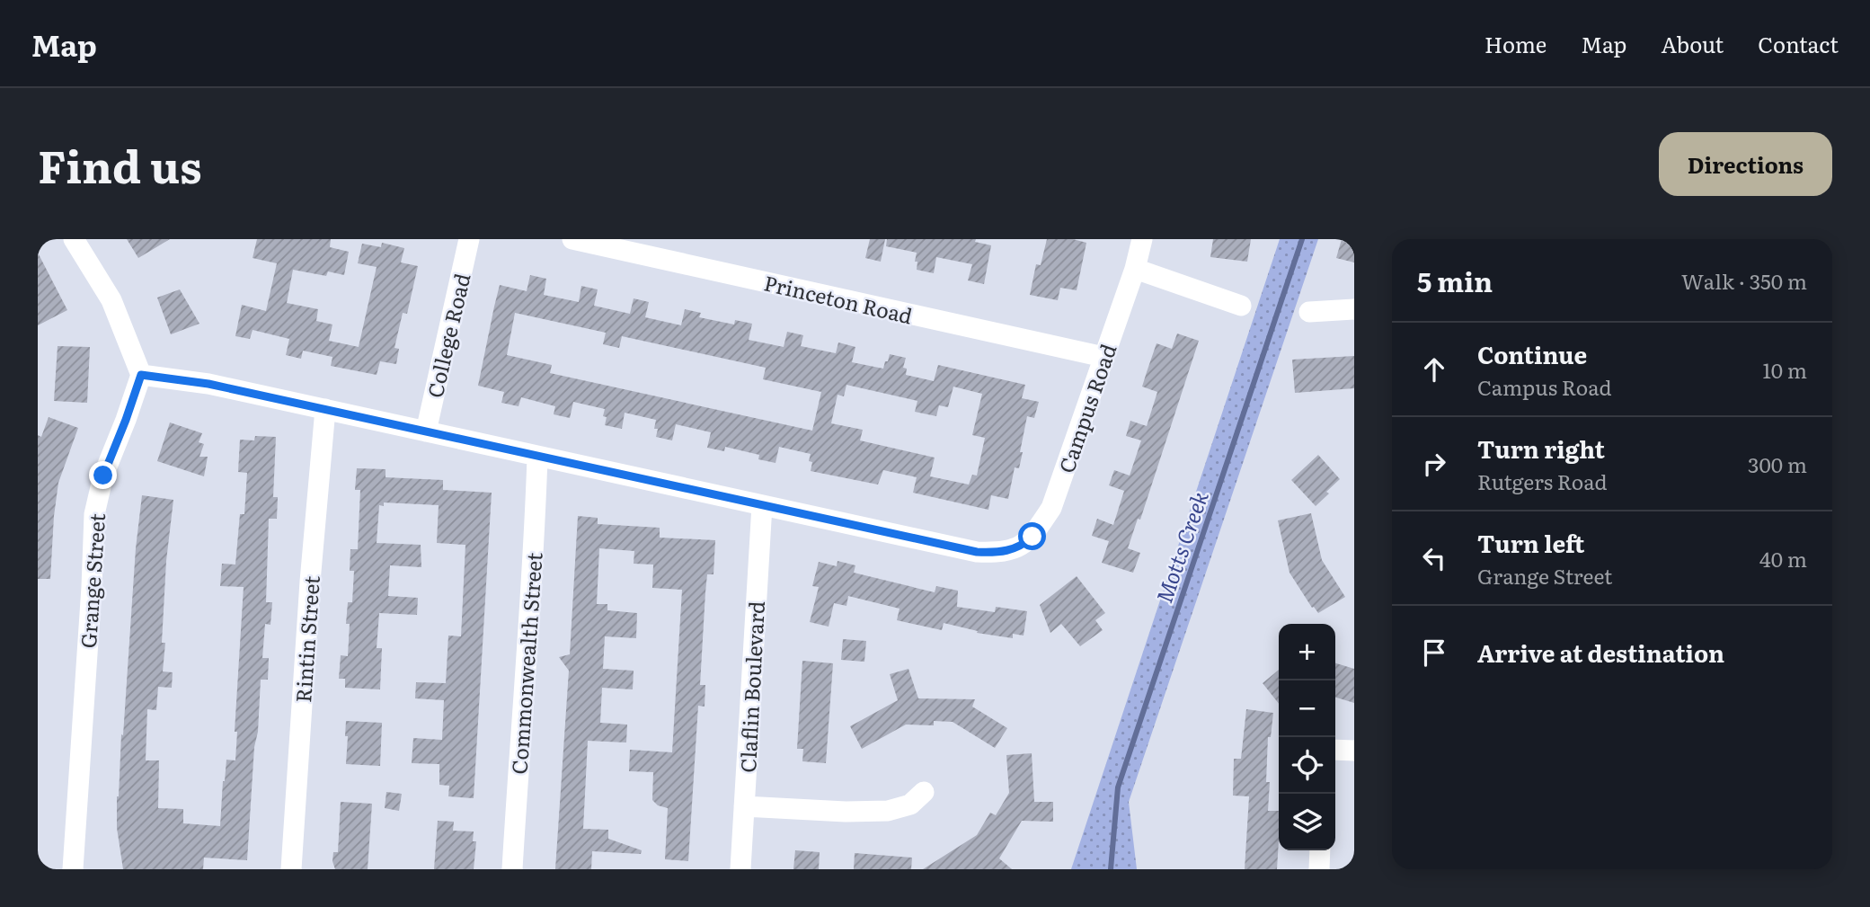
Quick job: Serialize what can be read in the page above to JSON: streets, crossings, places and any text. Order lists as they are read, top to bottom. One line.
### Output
{"streets":{"street":["Princeton Road","College Road","Campus Road","Grange Street","Rintin Street","Commonwealth Street","Claflin Boulevard"]},"crossings":[["Princeton Road","Campus Road"],["Campus Road","Claflin Boulevard"]],"water":["Motts Creek"],"page":{"header":"Map","nav":["Home","Map","About","Contact"],"title":"Find us","buttons":"Directions","heading":["5 min","Walk · 350 m"],"list":[["Continue","Campus Road","10 m"],["Turn right","Rutgers Road","300 m"],["Turn left","Grange Street","40 m"],"Arrive at destination"],"map_buttons":["+","−"]}}
